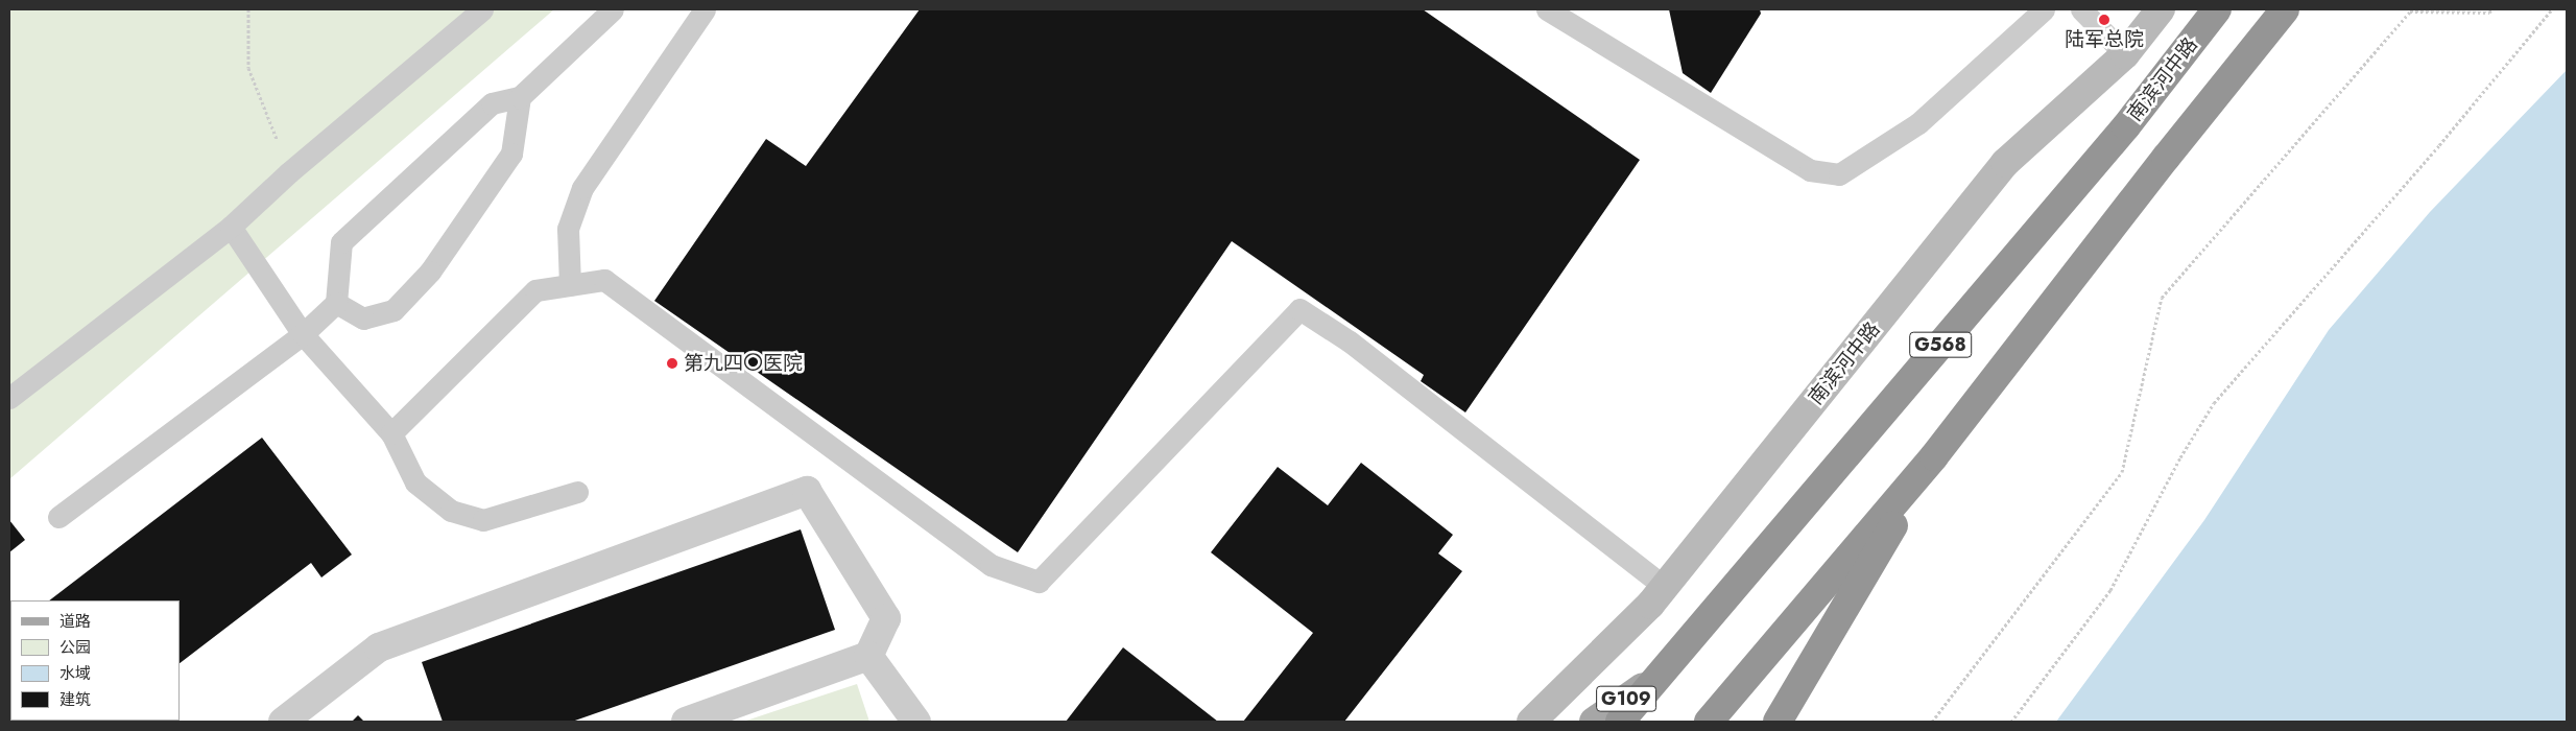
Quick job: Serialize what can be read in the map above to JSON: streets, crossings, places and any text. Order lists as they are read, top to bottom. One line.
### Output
{"streets":{"highway":["南滨河中路","G568"],"main road":["G109"]},"crossings":[["南滨河中路","G109"]],"places":["陆军总院","第九四〇医院"],"legend":["道路","公园","水域","建筑"]}
